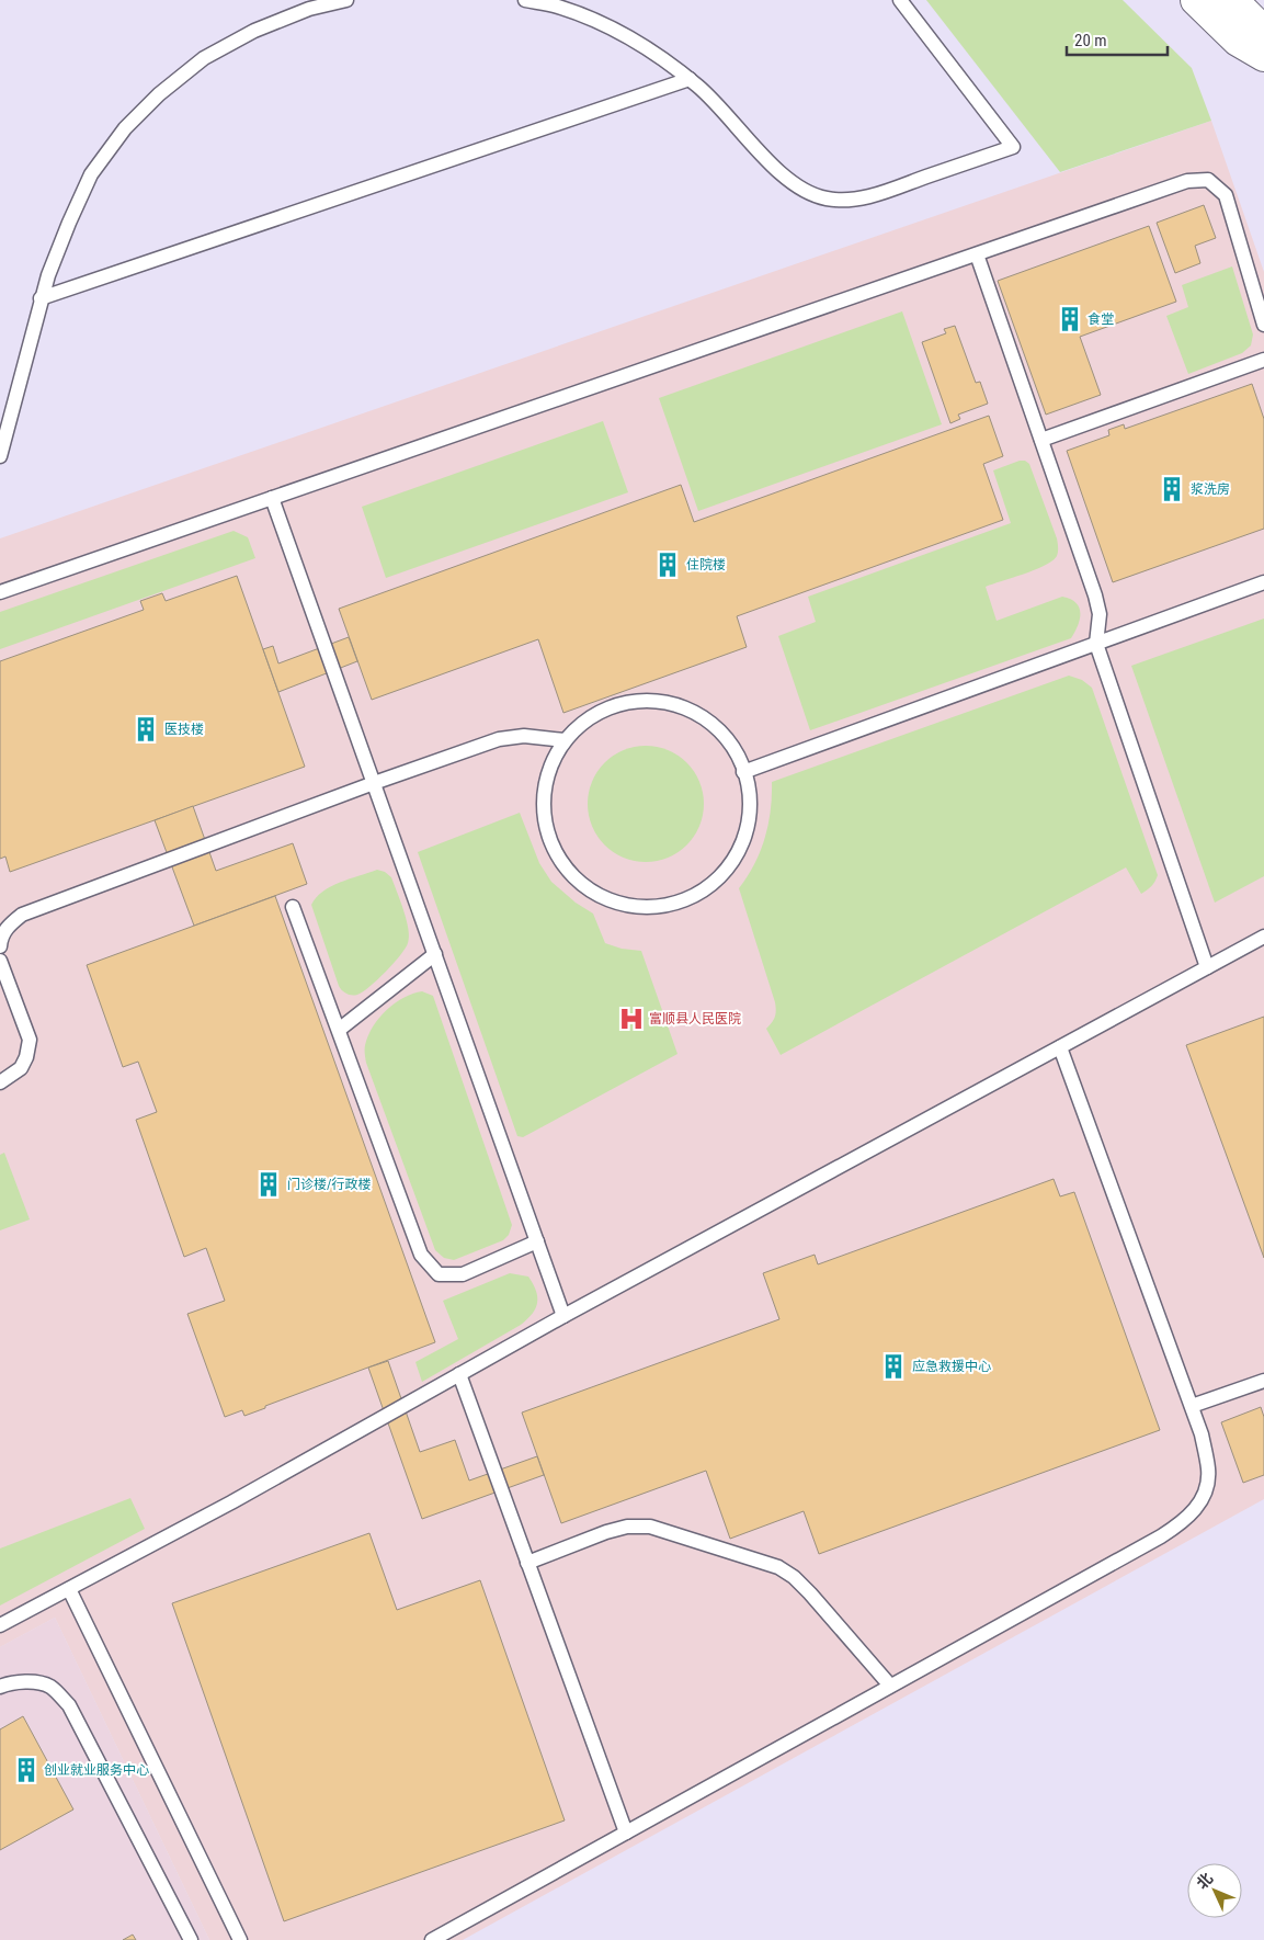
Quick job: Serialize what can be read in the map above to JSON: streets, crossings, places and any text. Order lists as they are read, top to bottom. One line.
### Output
{"places":{"building":["食堂","浆洗房","住院楼","医技楼","门诊楼/行政楼","应急救援中心","创业就业服务中心"],"hospital":["富顺县人民医院"]},"scale_bar":"20 m","north":"top left"}
